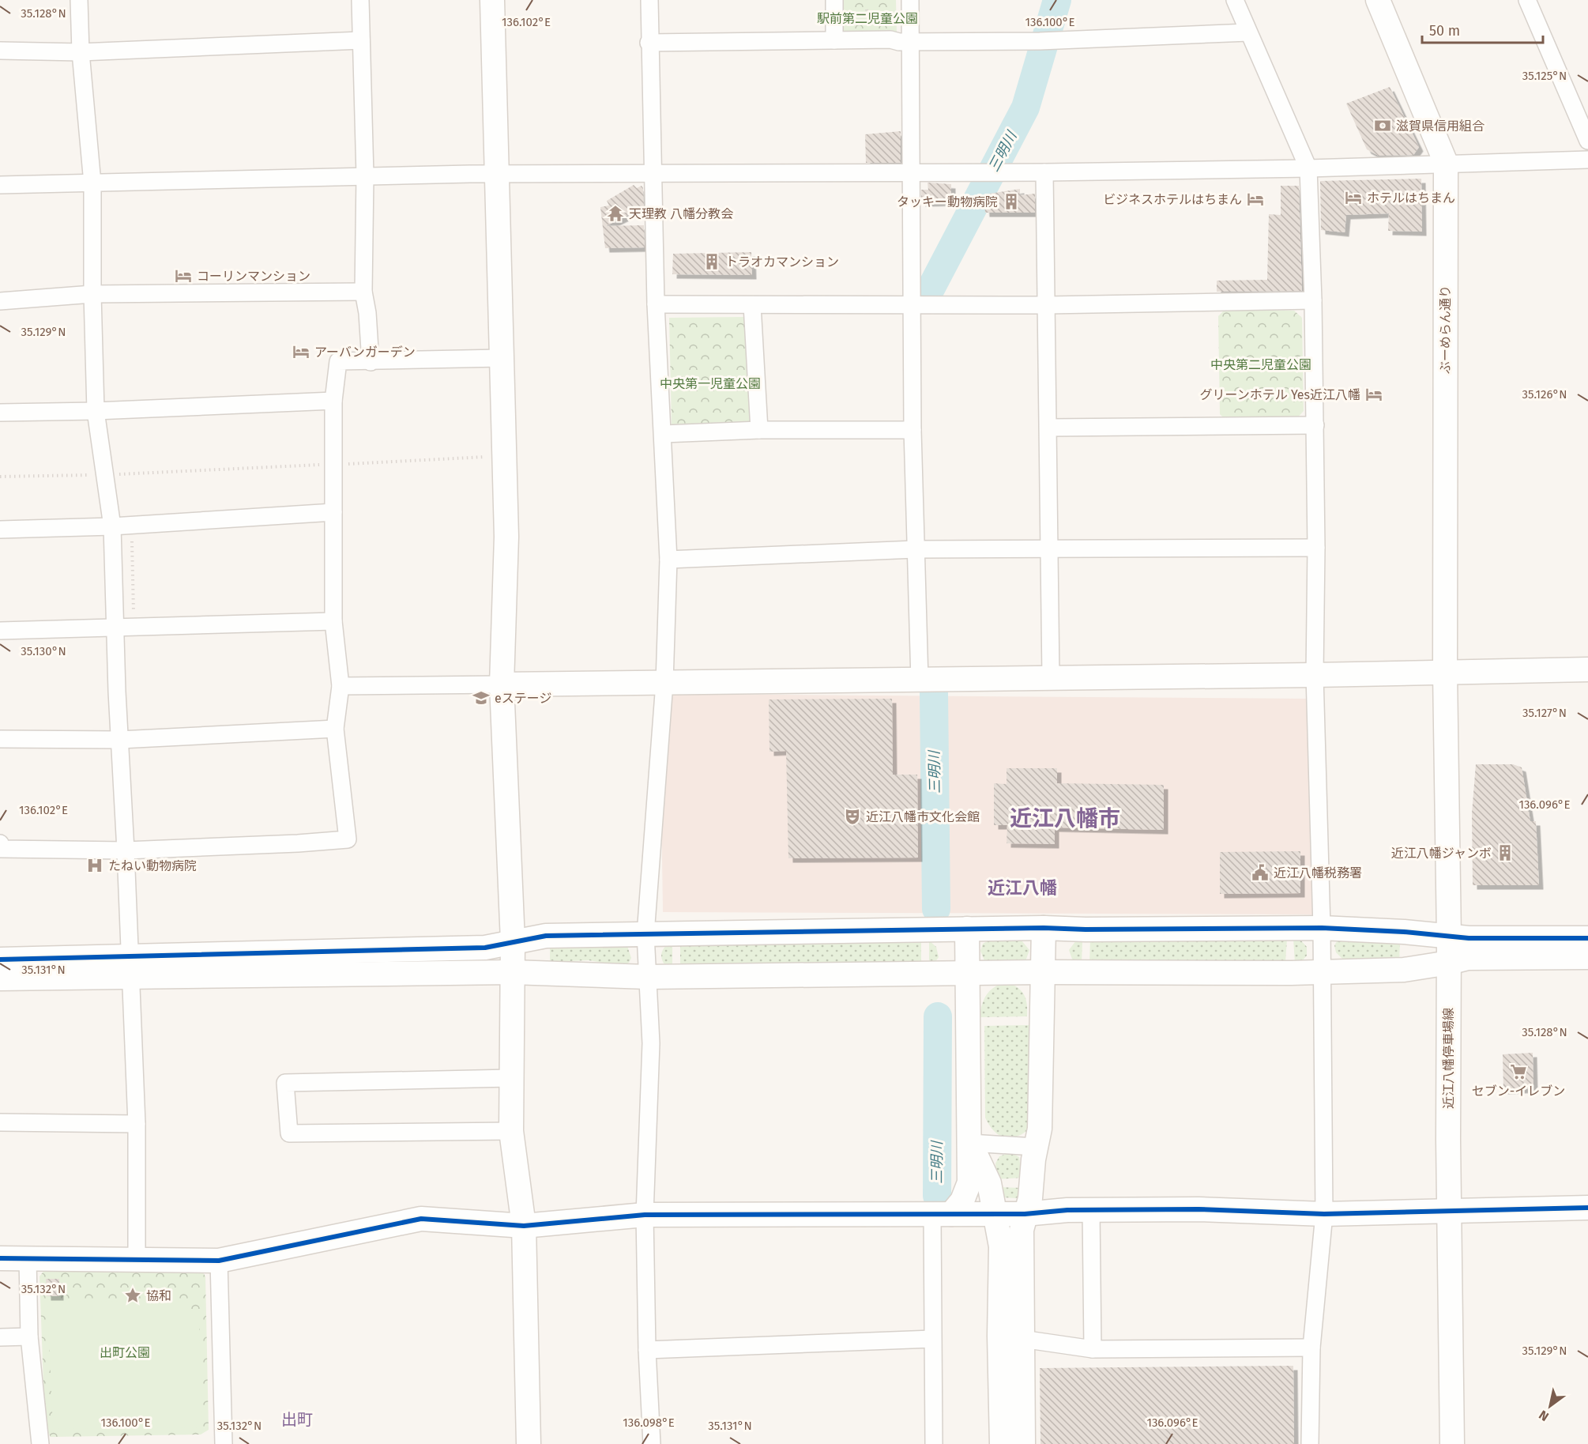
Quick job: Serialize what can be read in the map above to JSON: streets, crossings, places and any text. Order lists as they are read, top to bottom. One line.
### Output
{"streets":{"street":["ぶーめらん通り","近江八幡停車場線"]},"crossings":[["ぶーめらん通り","近江八幡停車場線"]],"districts":["近江八幡市","近江八幡","出町"],"water":["三明川"],"parks":["駅前第二児童公園","中央第二児童公園","中央第一児童公園","出町公園"],"places":{"bank":["滋賀県信用組合"],"hotel":["ホテルはちまん","ビジネスホテルはちまん","コーリンマンション","アーバンガーデン","グリーンホテル Yes近江八幡"],"building":["タッキー動物病院","トラオカマンション","近江八幡ジャンボ"],"temple":["天理教 八幡分教会"],"school or university":["eステージ"],"theatre":["近江八幡市文化会館"],"hospital":["たねい動物病院"],"public building":["近江八幡税務署"],"supermarket":["セブン-イレブン"],"place":["協和"]},"scale_bar":"50 m","north":"bottom left","coordinates":["35.128°N","136.102°E","136.100°E","35.125°N","35.129°N","35.126°N","35.130°N","35.127°N","136.096°E","35.131°N","35.132°N","136.098°E"]}
